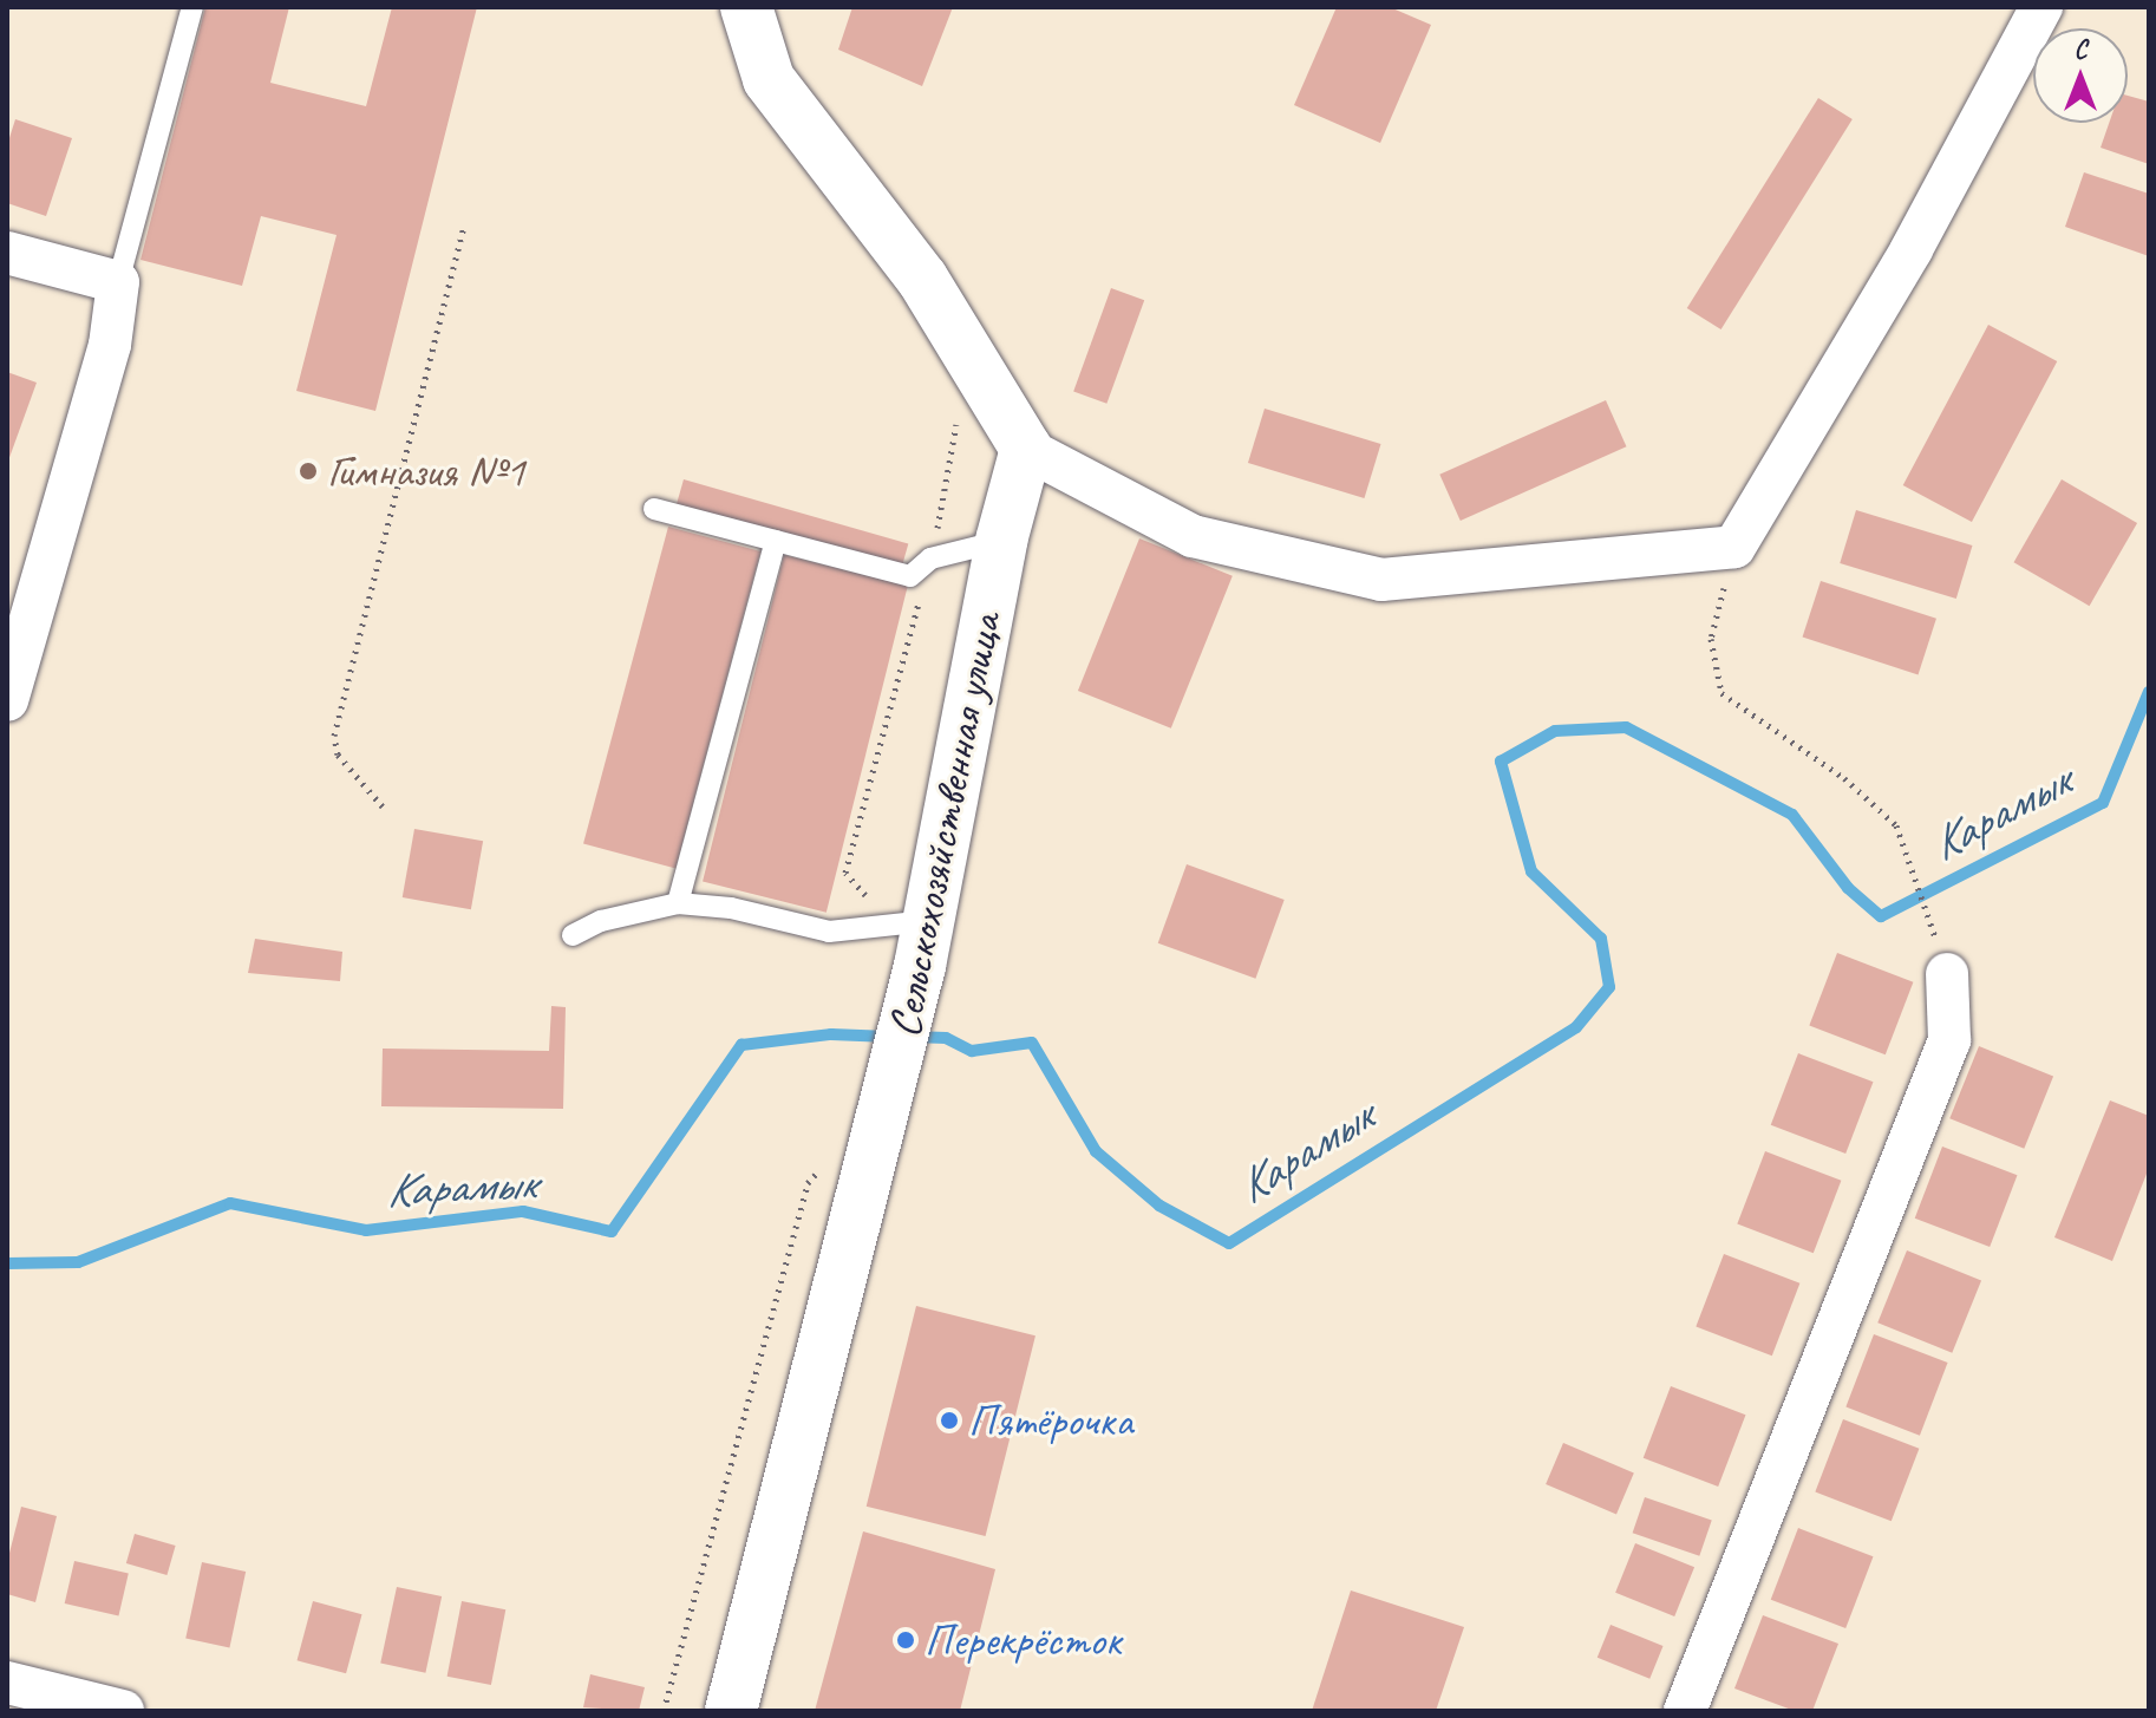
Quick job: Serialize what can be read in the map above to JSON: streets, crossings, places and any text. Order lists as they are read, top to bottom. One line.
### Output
{"streets":{"main road":["Сельскохозяйственная улица"]},"water":["Карамык"],"places":["Гимназия №1","Пятёрочка","Перекрёсток"],"north":"top"}
